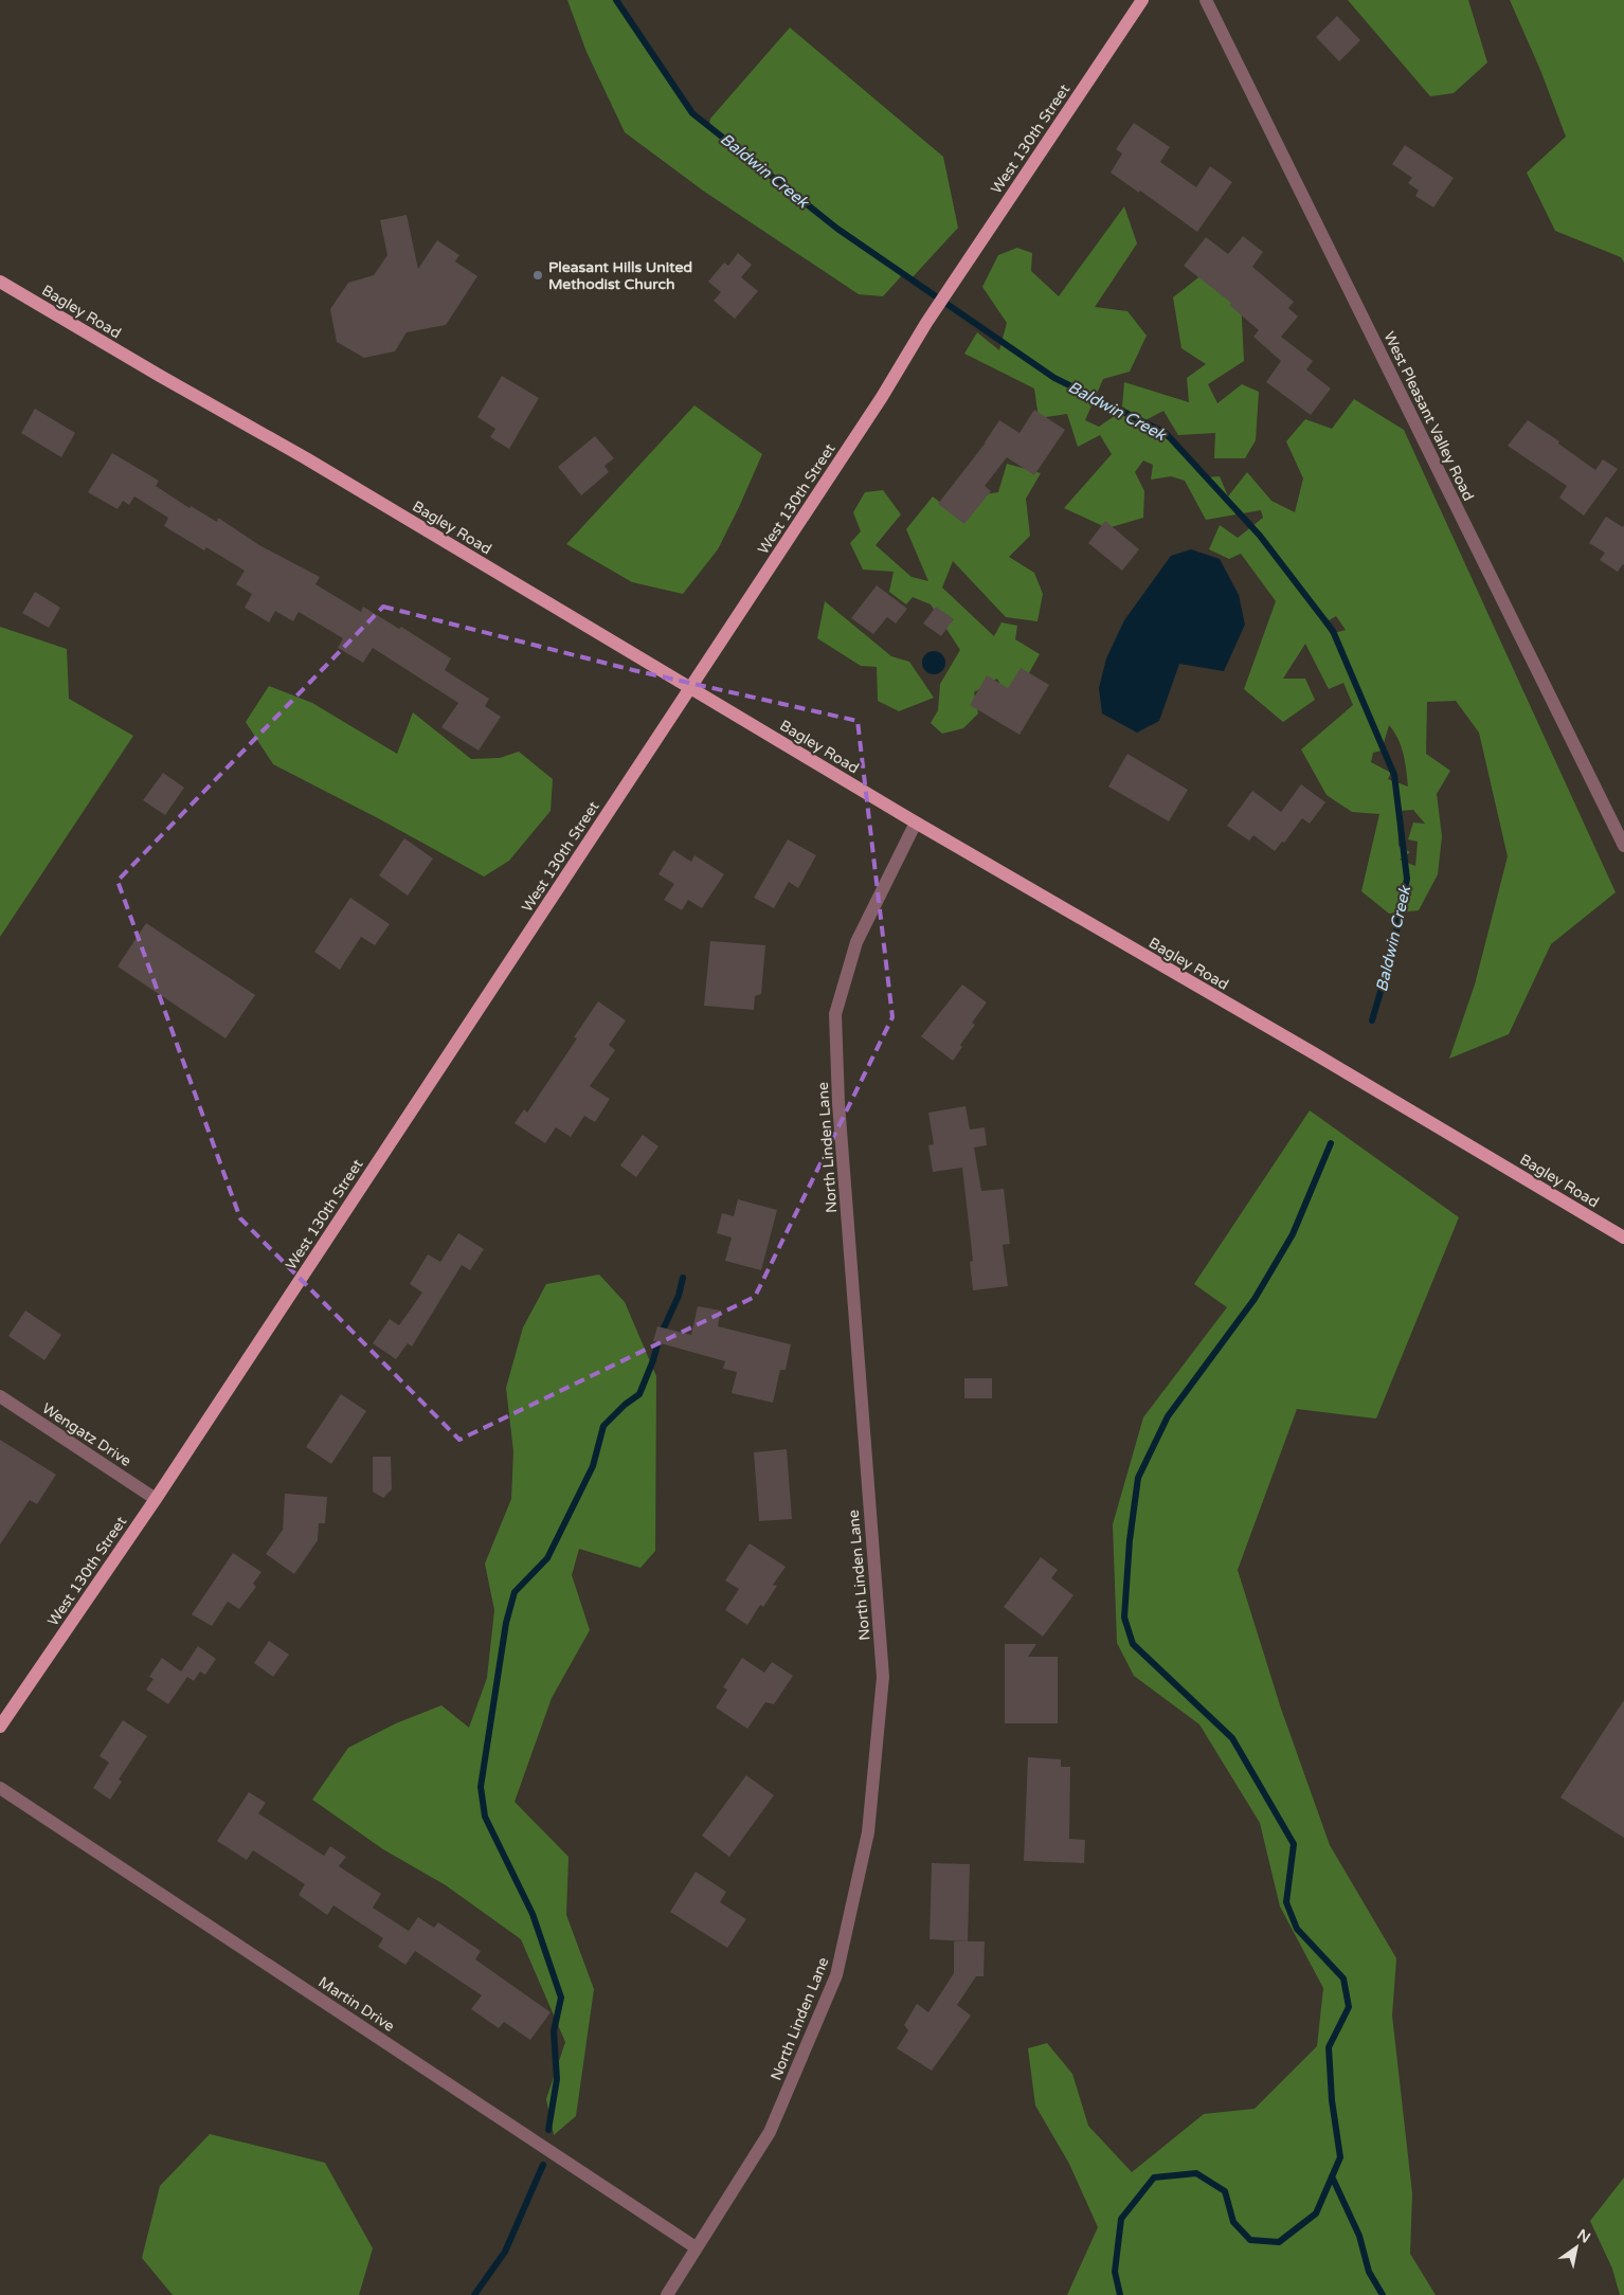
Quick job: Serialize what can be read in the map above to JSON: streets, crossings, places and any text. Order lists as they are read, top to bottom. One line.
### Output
{"streets":{"main road":["West 130th Street","Bagley Road"],"street":["West Pleasant Valley Road","North Linden Lane","Wengatz Drive","Martin Drive"]},"crossings":[["West 130th Street","Bagley Road"],["West 130th Street","Wengatz Drive"],["Bagley Road","North Linden Lane"],["North Linden Lane","Martin Drive"]],"water":["Baldwin Creek"],"places":["Pleasant Hills United Methodist Church"],"north":"top right"}
